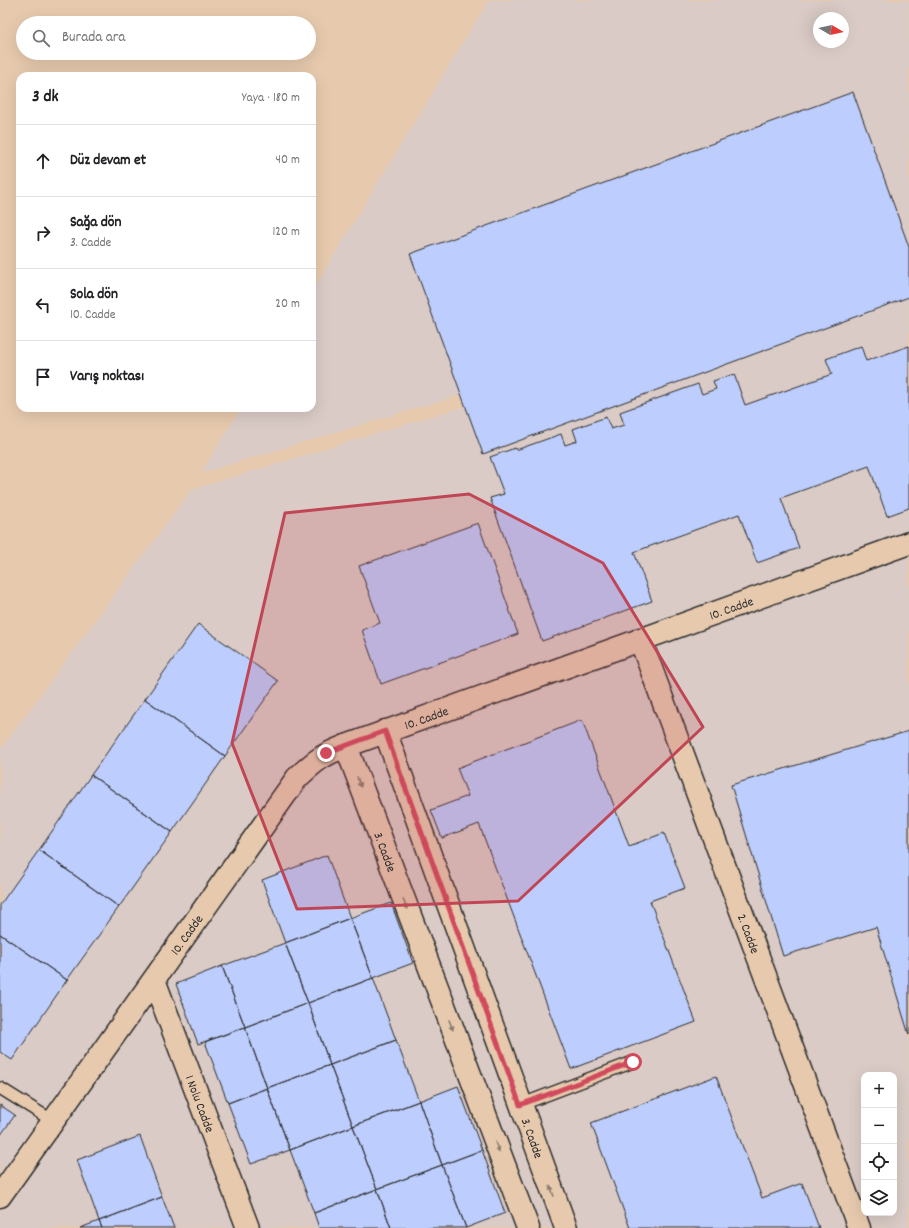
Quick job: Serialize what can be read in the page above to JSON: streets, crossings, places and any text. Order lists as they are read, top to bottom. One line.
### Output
{"streets":{"street":["10. Cadde","3. Cadde","2. Cadde","1 Nolu Cadde"]},"crossings":[["10. Cadde","3. Cadde"],["10. Cadde","2. Cadde"],["10. Cadde","1 Nolu Cadde"]],"north":"right","page":{"search":"Burada ara","heading":["3 dk","Yaya · 180 m"],"list":[["Düz devam et","40 m"],["Sağa dön","3. Cadde","120 m"],["Sola dön","10. Cadde","20 m"],"Varış noktası"],"map_buttons":["+","−"]}}
